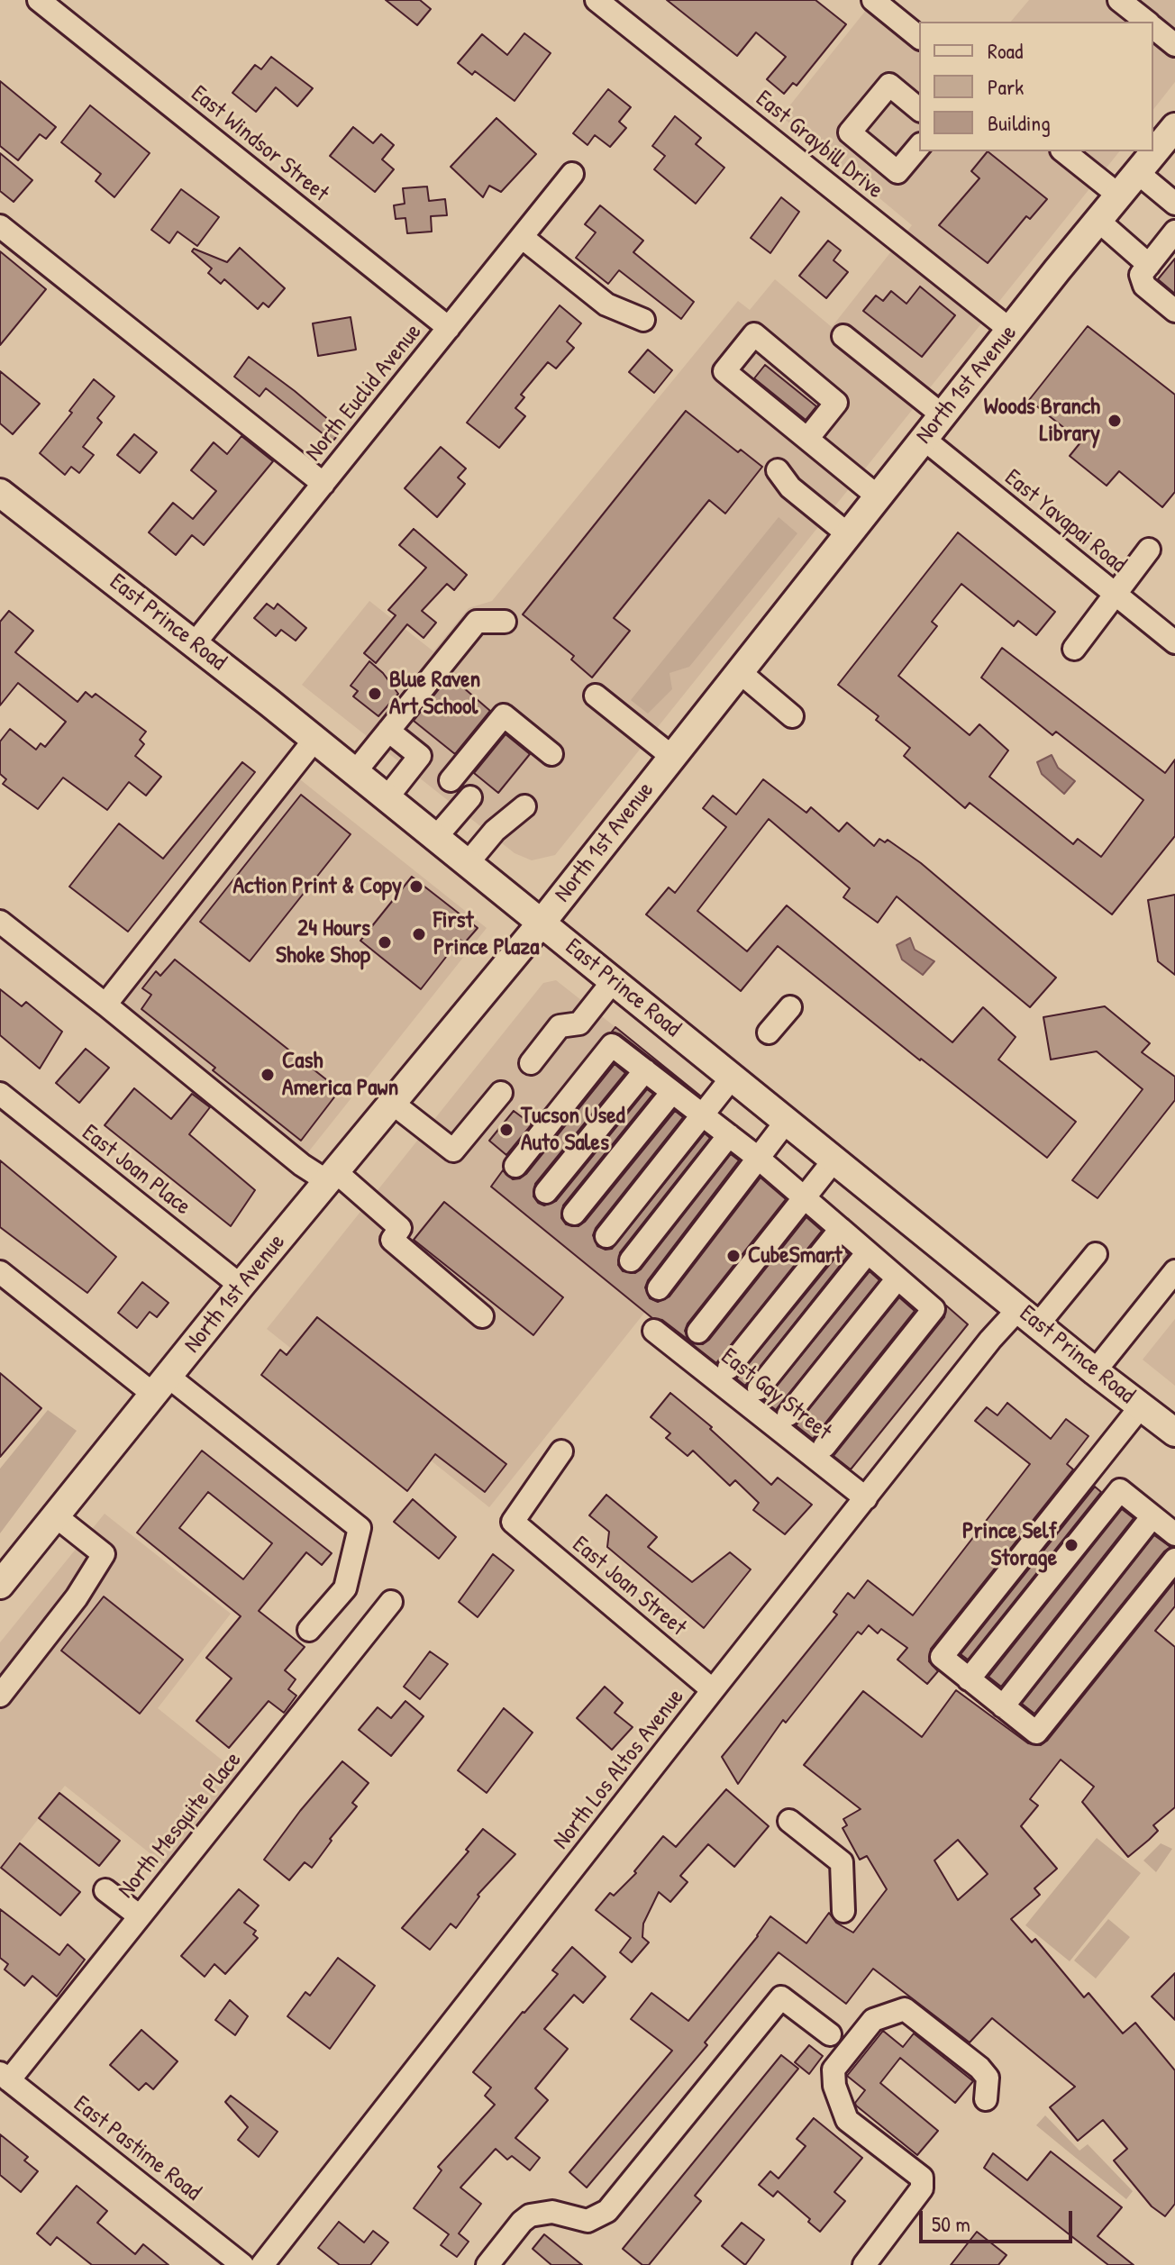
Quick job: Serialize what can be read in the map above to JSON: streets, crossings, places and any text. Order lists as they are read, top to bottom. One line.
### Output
{"streets":{"main road":["North 1st Avenue","East Prince Road"],"street":["East Windsor Street","East Graybill Drive","North Euclid Avenue","East Yavapai Road","East Joan Place","East Gay Street","East Joan Street","North Los Altos Avenue","North Mesquite Place","East Pastime Road"]},"crossings":[["East Windsor Street","North Euclid Avenue"],["East Graybill Drive","North 1st Avenue"],["North 1st Avenue","East Yavapai Road"],["North 1st Avenue","East Prince Road"],["North 1st Avenue","East Joan Place"],["North Euclid Avenue","East Prince Road"],["East Prince Road","North Los Altos Avenue"],["East Gay Street","North Los Altos Avenue"],["East Joan Street","North Los Altos Avenue"],["North Mesquite Place","East Pastime Road"]],"places":["Woods Branch Library","Blue Raven Art School","Action Print & Copy","First Prince Plaza","24 Hours Shoke Shop","Cash America Pawn","Tucson Used Auto Sales","CubeSmart","Prince Self Storage"],"legend":["Road","Park","Building"],"scale_bar":"50 m"}
